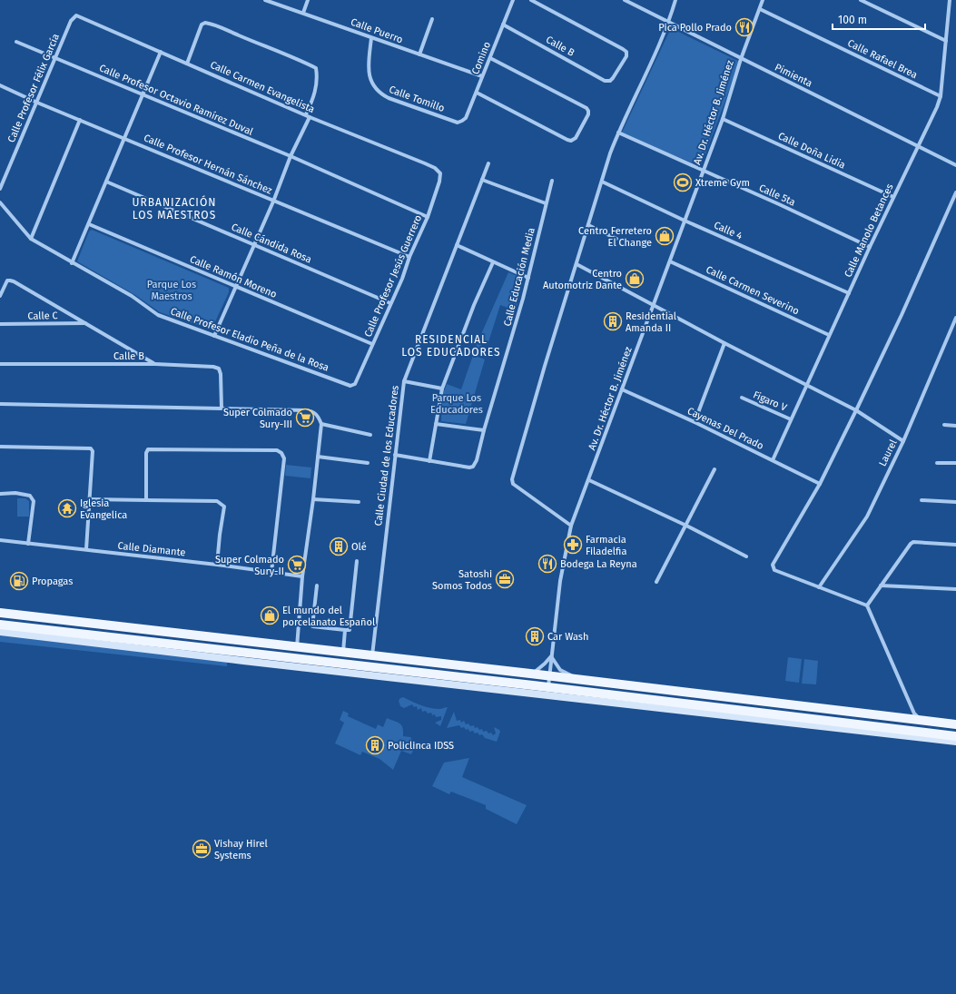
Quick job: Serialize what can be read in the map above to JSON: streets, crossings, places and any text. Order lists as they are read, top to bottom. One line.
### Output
{"streets":{"street":["Calle Puerro","Calle B","Comino","Calle Rafael Brea","Pimienta","Calle Carmen Evangelista","Calle Profesor Félix García","Calle Tomillo","Calle Profesor Octavio Ramírez Duval","Av. Dr. Héctor B. Jiménez","Calle Doña Lidia","Calle Profesor Hernán Sánchez","Calle 5ta","Calle 4","Calle Manolo Betances","Calle Cándida Rosa","Calle Profesor Jesús Guerrero","Calle Ramón Moreno","Calle Educación Media","Calle Carmen Severino","Calle C","Calle Profesor Eladio Peña de la Rosa","Figaro V","Cayenas Del Prado","Laurel","Calle Ciudad de los Educadores","Calle Diamante"]},"crossings":[["Calle Puerro","Comino"],["Calle Puerro","Calle Tomillo"],["Calle B","Comino"],["Comino","Calle Tomillo"],["Calle Rafael Brea","Av. Dr. Héctor B. Jiménez"],["Calle Rafael Brea","Calle Manolo Betances"],["Pimienta","Av. Dr. Héctor B. Jiménez"],["Pimienta","Calle Manolo Betances"],["Calle Carmen Evangelista","Calle Profesor Félix García"],["Calle Carmen Evangelista","Calle Profesor Jesús Guerrero"],["Calle Profesor Félix García","Calle Profesor Octavio Ramírez Duval"],["Calle Profesor Félix García","Calle Profesor Hernán Sánchez"],["Calle Profesor Octavio Ramírez Duval","Calle Profesor Jesús Guerrero"],["Av. Dr. Héctor B. Jiménez","Calle Doña Lidia"],["Av. Dr. Héctor B. Jiménez","Calle 5ta"],["Av. Dr. Héctor B. Jiménez","Calle 4"],["Av. Dr. Héctor B. Jiménez","Calle Carmen Severino"],["Av. Dr. Héctor B. Jiménez","Cayenas Del Prado"],["Calle Doña Lidia","Calle Manolo Betances"],["Calle Profesor Hernán Sánchez","Calle Profesor Jesús Guerrero"],["Calle 5ta","Calle Manolo Betances"],["Calle 4","Calle Manolo Betances"],["Calle Manolo Betances","Calle Carmen Severino"],["Calle Manolo Betances","Figaro V"],["Calle Manolo Betances","Cayenas Del Prado"],["Calle Cándida Rosa","Calle Profesor Jesús Guerrero"],["Calle Profesor Jesús Guerrero","Calle Ramón Moreno"],["Calle Profesor Jesús Guerrero","Calle Profesor Eladio Peña de la Rosa"],["Calle Educación Media","Calle Ciudad de los Educadores"]],"districts":["URBANIZACIÓN LOS MAESTROS","RESIDENCIAL LOS EDUCADORES"],"parks":["Parque Los Maestros","Parque Los Educadores"],"places":{"restaurant":["Pica Pollo Prado","Bodega La Reyna"],"sports":["Xtreme Gym"],"shop":["Centro Ferretero El Change","Centro Automotriz Dante","El mundo del porcelanato Español"],"building":["Residential Amanda II","Olé","Car Wash","Policlinca IDSS"],"supermarket":["Super Colmado Sury-III","Super Colmado Sury-II"],"temple":["Iglesia Evangelica"],"pharmacy":["Farmacia Filadelfia"],"office":["Satoshi Somos Todos","Vishay Hirel Systems"],"fuel station":["Propagas"]},"scale_bar":"100 m"}
